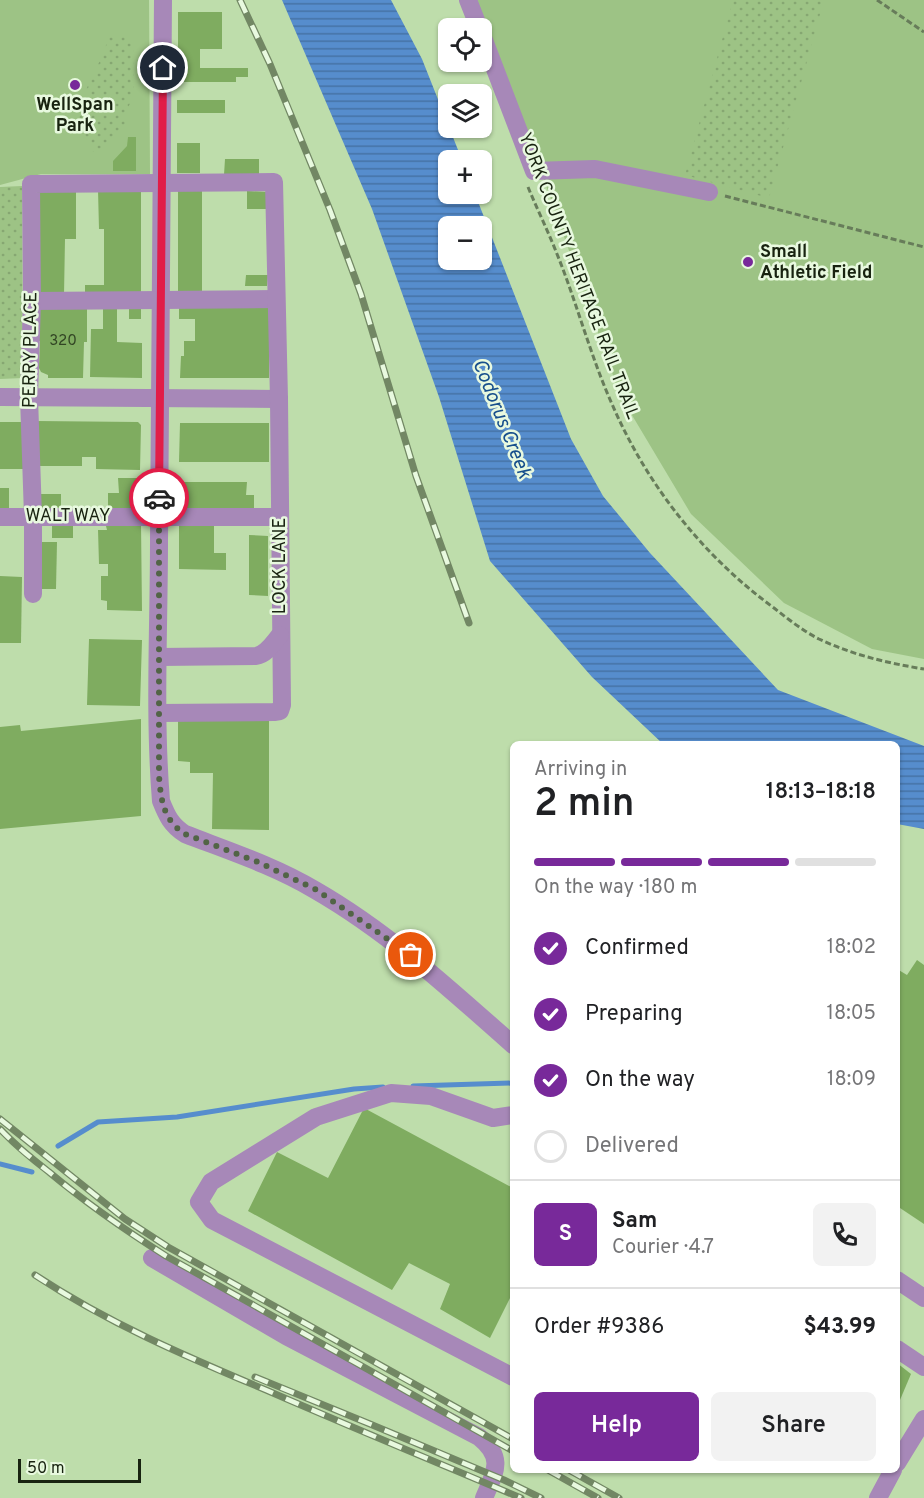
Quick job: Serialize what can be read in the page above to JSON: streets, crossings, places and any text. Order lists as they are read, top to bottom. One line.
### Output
{"streets":{"street":["PERRY PLACE","WALT WAY","LOCK LANE"],"path":["YORK COUNTY HERITAGE RAIL TRAIL"]},"crossings":[["PERRY PLACE","WALT WAY"],["PERRY PLACE","LOCK LANE"],["WALT WAY","LOCK LANE"]],"water":["Codorus Creek"],"places":["WellSpan Park","Small Athletic Field"],"house_numbers":["320"],"scale_bar":"50 m","page":{"map_buttons":["+","−"],"heading":["2 min","Arriving in","18:13–18:18"],"panel":["Sam","Courier · 4.7","Order #9386","$43.99"],"bar":"On the way · 180 m","list":[["Confirmed","18:02"],["Preparing","18:05"],["On the way","18:09"],"Delivered"],"round":"S","buttons":["Help","Share"],"scale":"50 m"}}
